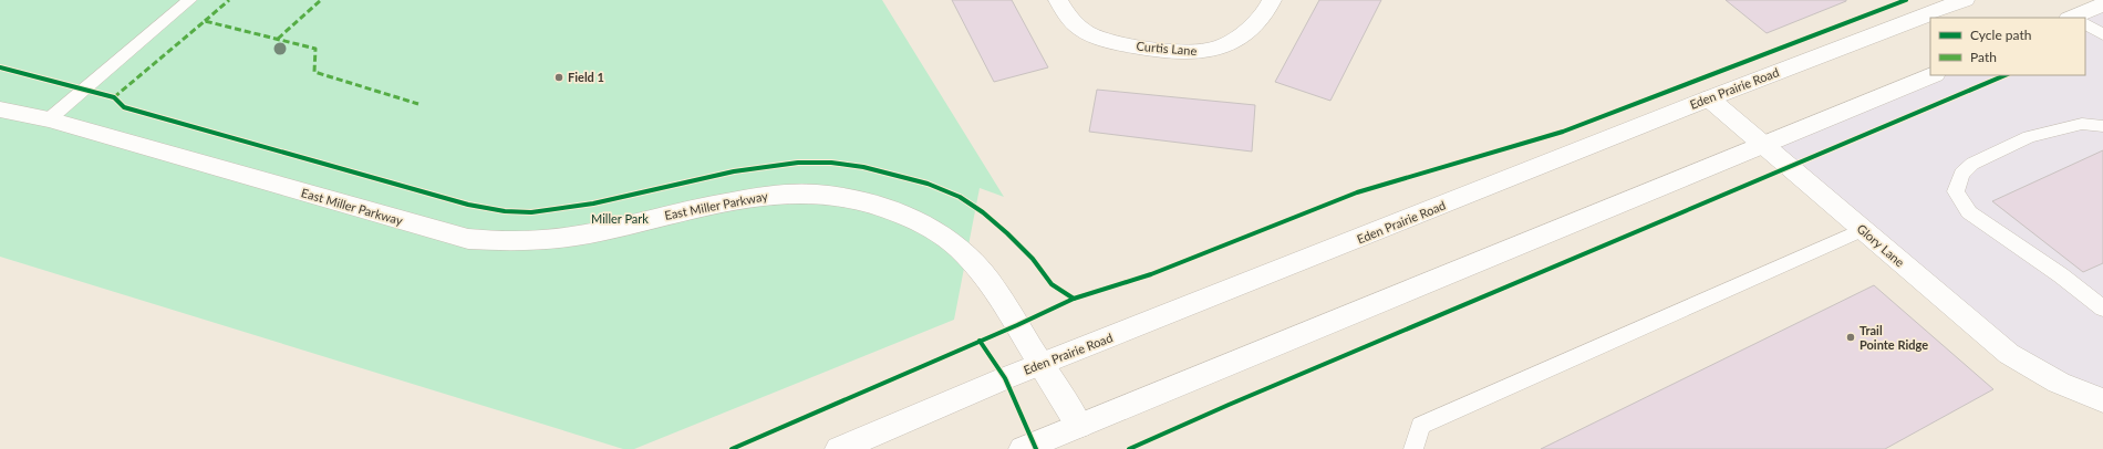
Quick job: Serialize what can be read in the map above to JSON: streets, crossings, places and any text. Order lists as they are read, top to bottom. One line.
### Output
{"streets":{"main road":["Curtis Lane","Eden Prairie Road","East Miller Parkway","Glory Lane"]},"crossings":[["Eden Prairie Road","East Miller Parkway"],["Eden Prairie Road","Glory Lane"]],"parks":["Miller Park"],"places":["Field 1","Trail Pointe Ridge"],"legend":["Cycle path","Path"]}
